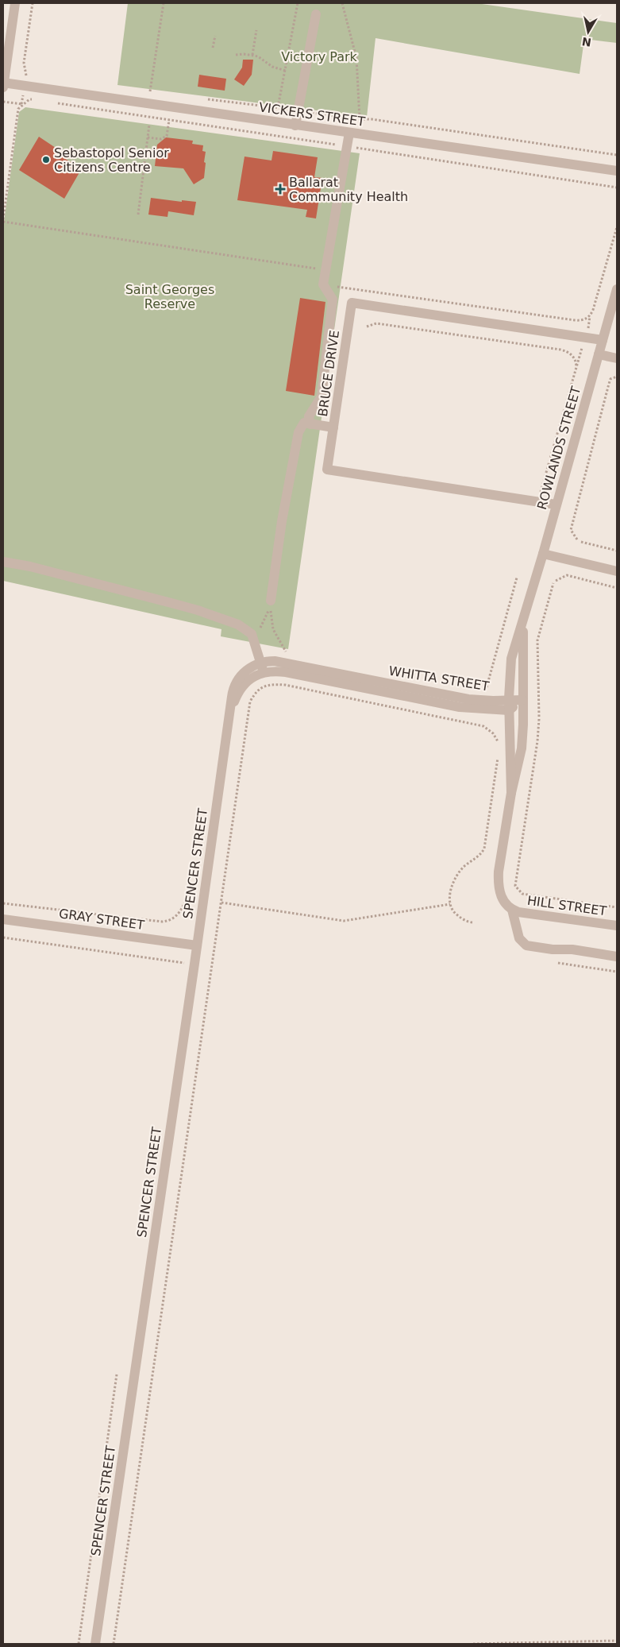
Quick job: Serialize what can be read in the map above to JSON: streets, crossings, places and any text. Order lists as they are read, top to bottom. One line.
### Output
{"streets":{"street":["VICKERS STREET","BRUCE DRIVE","ROWLANDS STREET","WHITTA STREET","SPENCER STREET","HILL STREET","GRAY STREET"]},"crossings":[["BRUCE DRIVE","ROWLANDS STREET"],["ROWLANDS STREET","WHITTA STREET"],["ROWLANDS STREET","HILL STREET"],["WHITTA STREET","SPENCER STREET"],["SPENCER STREET","GRAY STREET"]],"parks":["Victory Park","Saint Georges Reserve"],"places":{"other":["Sebastopol Senior Citizens Centre"],"health":["Ballarat Community Health"]},"north":"bottom"}
